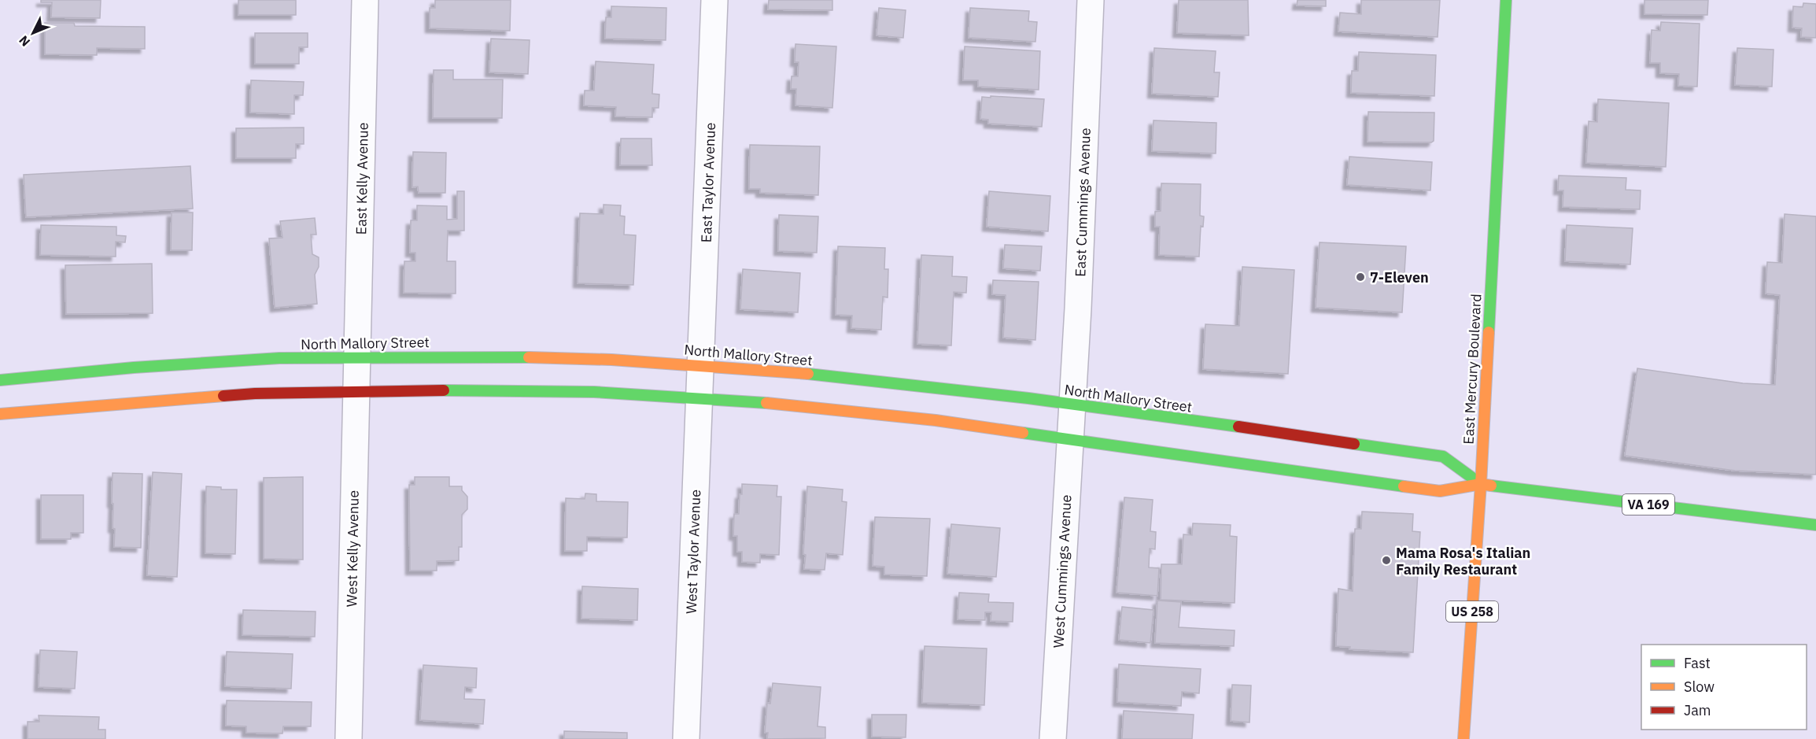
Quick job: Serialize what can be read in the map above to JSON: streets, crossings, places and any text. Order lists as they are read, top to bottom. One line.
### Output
{"streets":{"main road":["North Mallory Street","East Mercury Boulevard","VA 169","US 258"],"street":["East Kelly Avenue","East Taylor Avenue","East Cummings Avenue","West Kelly Avenue","West Taylor Avenue","West Cummings Avenue"]},"crossings":[["East Kelly Avenue","North Mallory Street"],["East Kelly Avenue","West Kelly Avenue"],["East Taylor Avenue","North Mallory Street"],["East Taylor Avenue","West Taylor Avenue"],["East Cummings Avenue","North Mallory Street"],["East Cummings Avenue","West Cummings Avenue"],["North Mallory Street","East Mercury Boulevard"],["North Mallory Street","West Kelly Avenue"],["North Mallory Street","West Taylor Avenue"],["North Mallory Street","West Cummings Avenue"]],"places":["7-Eleven","Mama Rosa's Italian Family Restaurant"],"legend":["Fast","Slow","Jam"],"north":"bottom left"}
